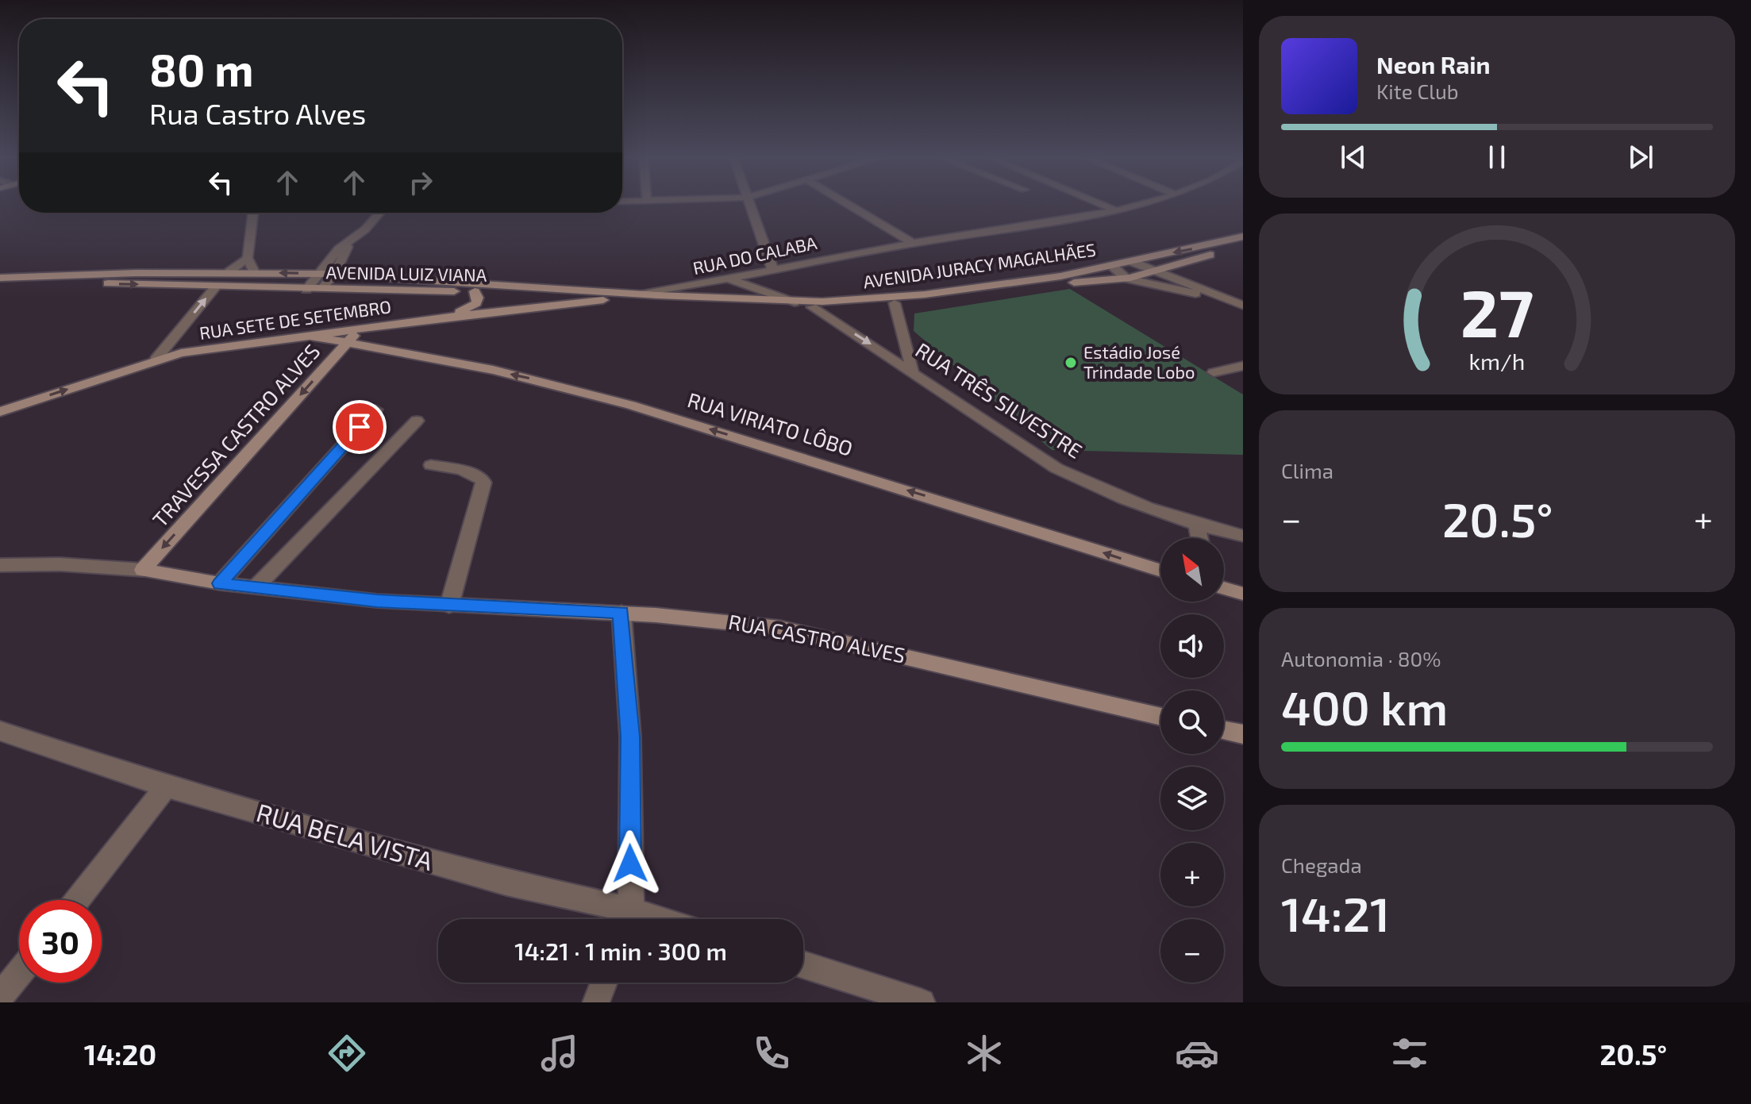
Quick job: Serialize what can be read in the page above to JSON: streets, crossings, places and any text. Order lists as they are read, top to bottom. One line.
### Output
{"streets":{"main road":["AVENIDA JURACY MAGALHÃES","AVENIDA LUIZ VIANA","RUA SETE DE SETEMBRO","RUA VIRIATO LÔBO","TRAVESSA CASTRO ALVES","RUA CASTRO ALVES"],"street":["RUA DO CALABA","RUA TRÊS SILVESTRE","RUA BELA VISTA"]},"crossings":[["RUA DO CALABA","AVENIDA LUIZ VIANA"],["AVENIDA JURACY MAGALHÃES","AVENIDA LUIZ VIANA"],["AVENIDA JURACY MAGALHÃES","RUA TRÊS SILVESTRE"],["AVENIDA LUIZ VIANA","RUA SETE DE SETEMBRO"],["AVENIDA LUIZ VIANA","RUA TRÊS SILVESTRE"],["RUA SETE DE SETEMBRO","RUA VIRIATO LÔBO"],["RUA SETE DE SETEMBRO","TRAVESSA CASTRO ALVES"],["RUA VIRIATO LÔBO","TRAVESSA CASTRO ALVES"],["TRAVESSA CASTRO ALVES","RUA CASTRO ALVES"]],"one_way":["RUA VIRIATO LÔBO","TRAVESSA CASTRO ALVES"],"places":["Estádio José Trindade Lobo"],"north":"top left","page":{"turn":["80 m","Rua Castro Alves"],"song":["Neon Rain","Kite Club"],"tile":["Clima",["Autonomia · 80%","400 km"],["Chegada","14:21"]],"heat":["−","20.5°","+"],"map_buttons":["+","−"],"limit":"30","trip":"14:21 · 1 min · 300 m","tabs":["14:20","20.5°"],"gauge":["27","km/h"]}}
